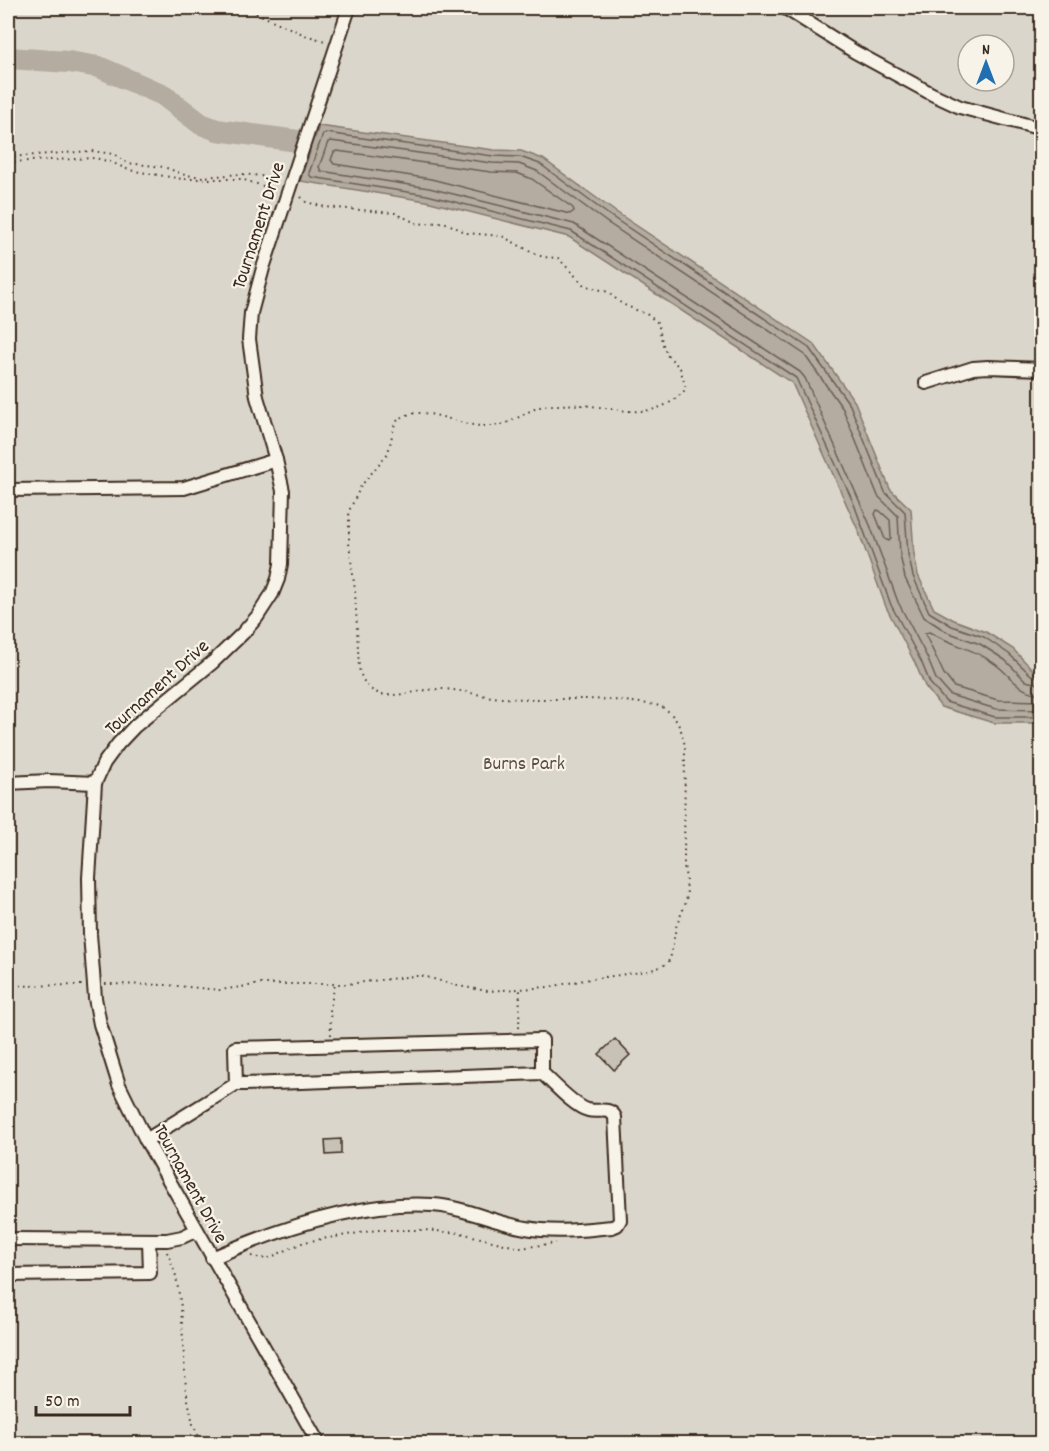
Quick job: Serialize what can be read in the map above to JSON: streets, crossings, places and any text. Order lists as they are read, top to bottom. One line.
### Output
{"streets":{"street":["Tournament Drive"]},"parks":["Burns Park"],"scale_bar":"50 m","north":"top"}
